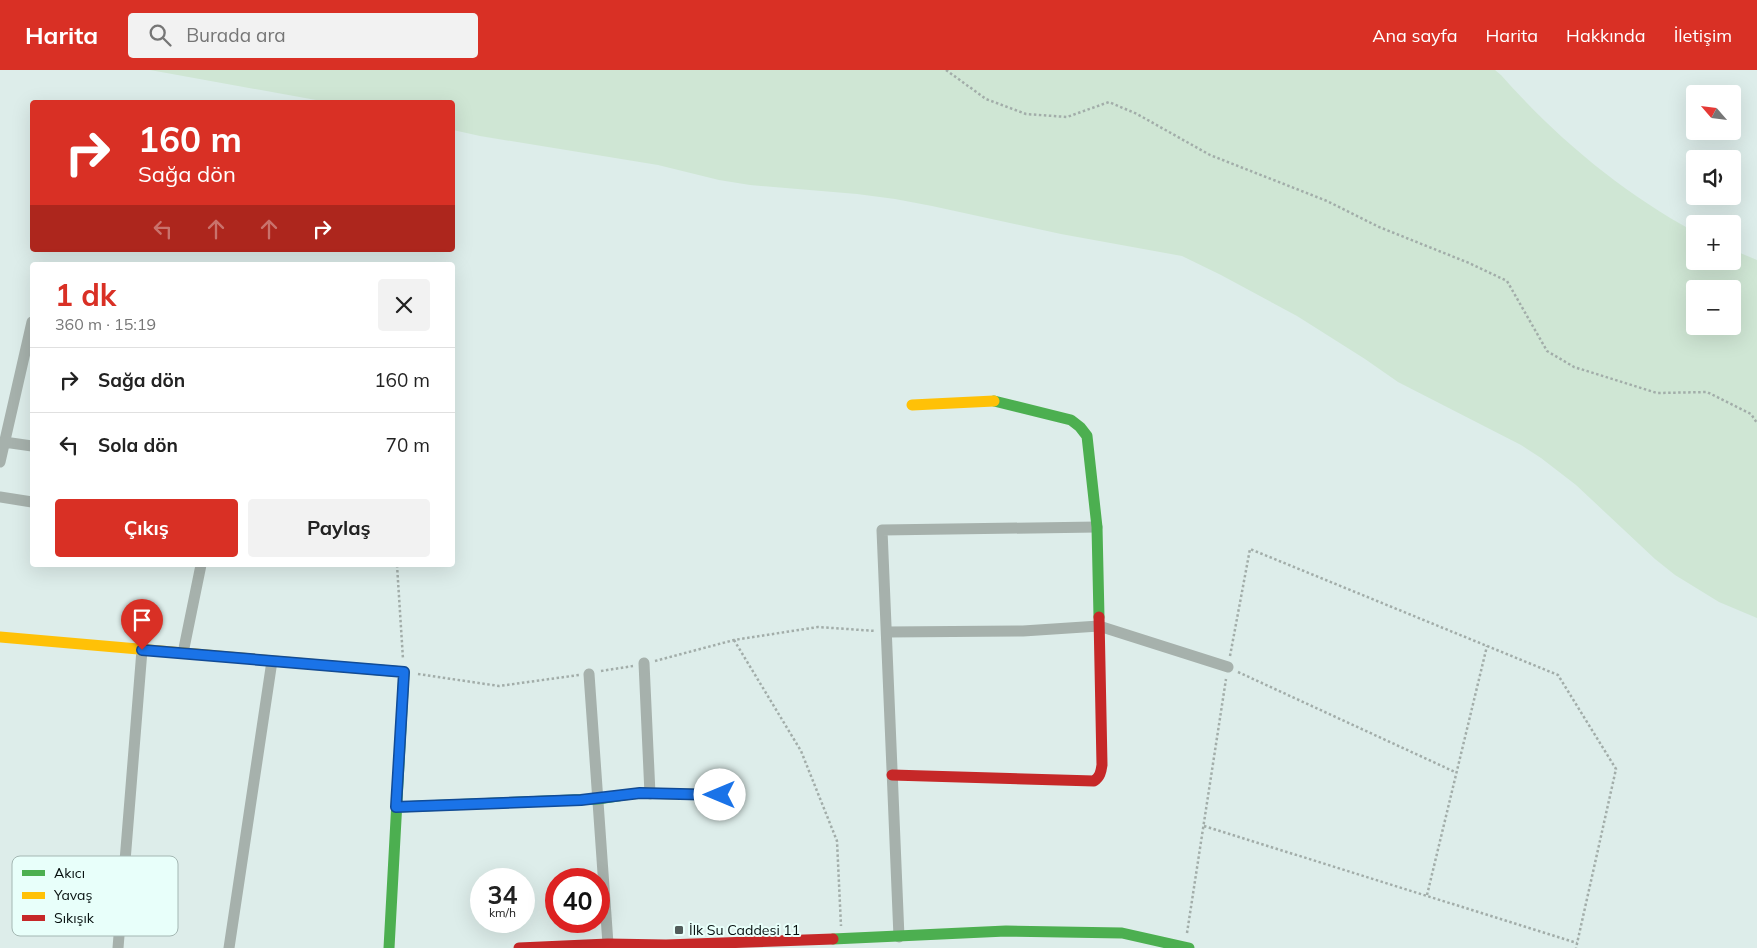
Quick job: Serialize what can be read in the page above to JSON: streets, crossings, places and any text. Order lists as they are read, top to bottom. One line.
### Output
{"places":{"transit":["İlk Su Caddesi 11"]},"legend":["Akıcı","Yavaş","Sıkışık"],"north":"top left","page":{"header":"Harita","search":"Burada ara","nav":["Ana sayfa","Harita","Hakkında","İletişim"],"map_buttons":["+","−"],"turn":["160 m","Sağa dön"],"heading":["1 dk","360 m · 15:19"],"list":[{"name":"Sağa dön","value":"160 m"},{"name":"Sola dön","value":"70 m"}],"buttons":["Çıkış","Paylaş"],"speed":"34 km/h","limit":"40"}}
